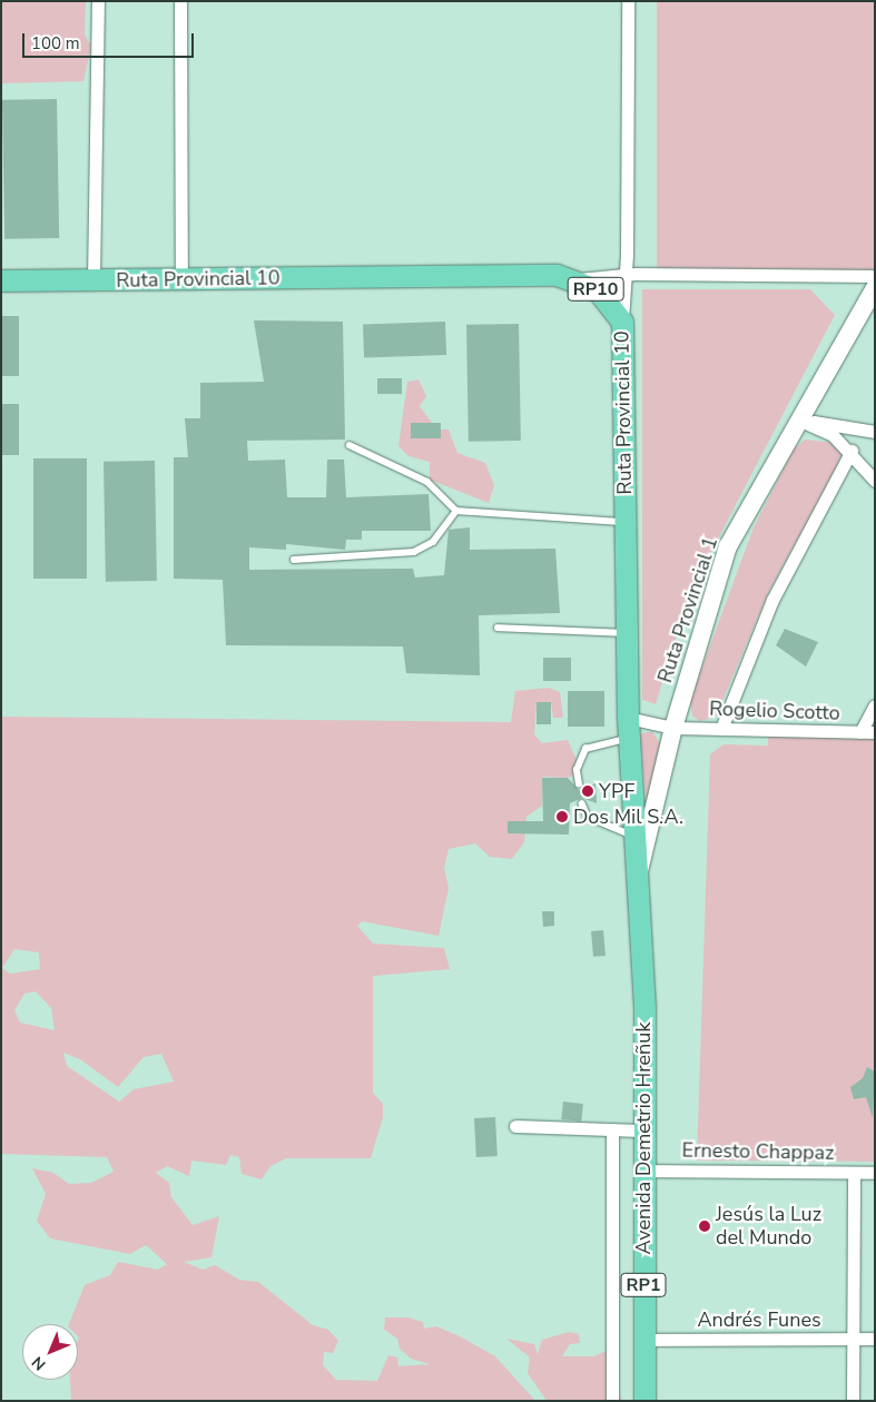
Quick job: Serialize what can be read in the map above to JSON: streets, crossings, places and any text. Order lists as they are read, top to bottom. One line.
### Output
{"streets":{"main road":["Ruta Provincial 10","RP10","Ruta Provincial 1","Avenida Demetrio Hreñuk","RP1"],"street":["Rogelio Scotto","Ernesto Chappaz","Andrés Funes"]},"crossings":[["Ruta Provincial 10","Ruta Provincial 1"],["Ruta Provincial 10","Rogelio Scotto"],["Ruta Provincial 10","Avenida Demetrio Hreñuk"],["Ruta Provincial 1","Rogelio Scotto"],["Ruta Provincial 1","Avenida Demetrio Hreñuk"],["Avenida Demetrio Hreñuk","Ernesto Chappaz"],["Avenida Demetrio Hreñuk","Andrés Funes"]],"places":["YPF","Dos Mil S.A.","Jesús la Luz del Mundo"],"scale_bar":"100 m","north":"bottom left"}
